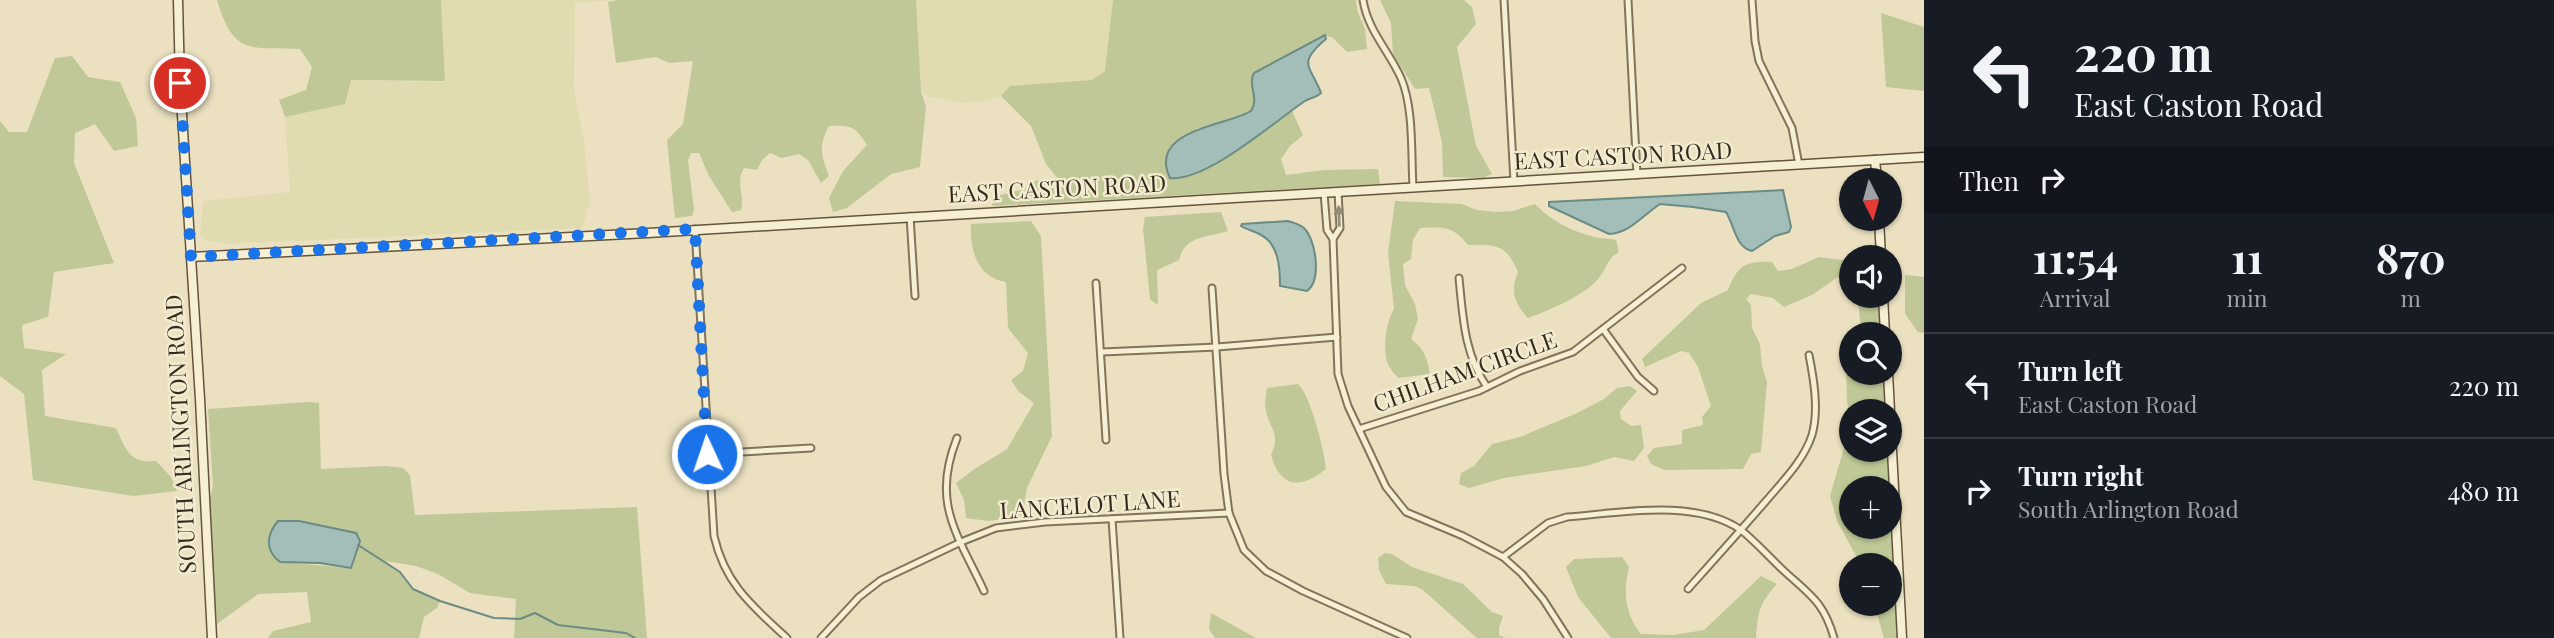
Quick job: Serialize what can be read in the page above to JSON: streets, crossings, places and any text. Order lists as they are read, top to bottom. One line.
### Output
{"streets":{"street":["EAST CASTON ROAD","CHILHAM CIRCLE","SOUTH ARLINGTON ROAD","LANCELOT LANE"]},"crossings":[["EAST CASTON ROAD","SOUTH ARLINGTON ROAD"]],"north":"bottom","page":{"turn":["220 m","East Caston Road"],"then":"Then","map_buttons":["+","−"],"eta":["11:54","Arrival","11","min","870","m"],"list":[{"name":"Turn left","note":"East Caston Road","value":"220 m"},{"name":"Turn right","note":"South Arlington Road","value":"480 m"}]}}
